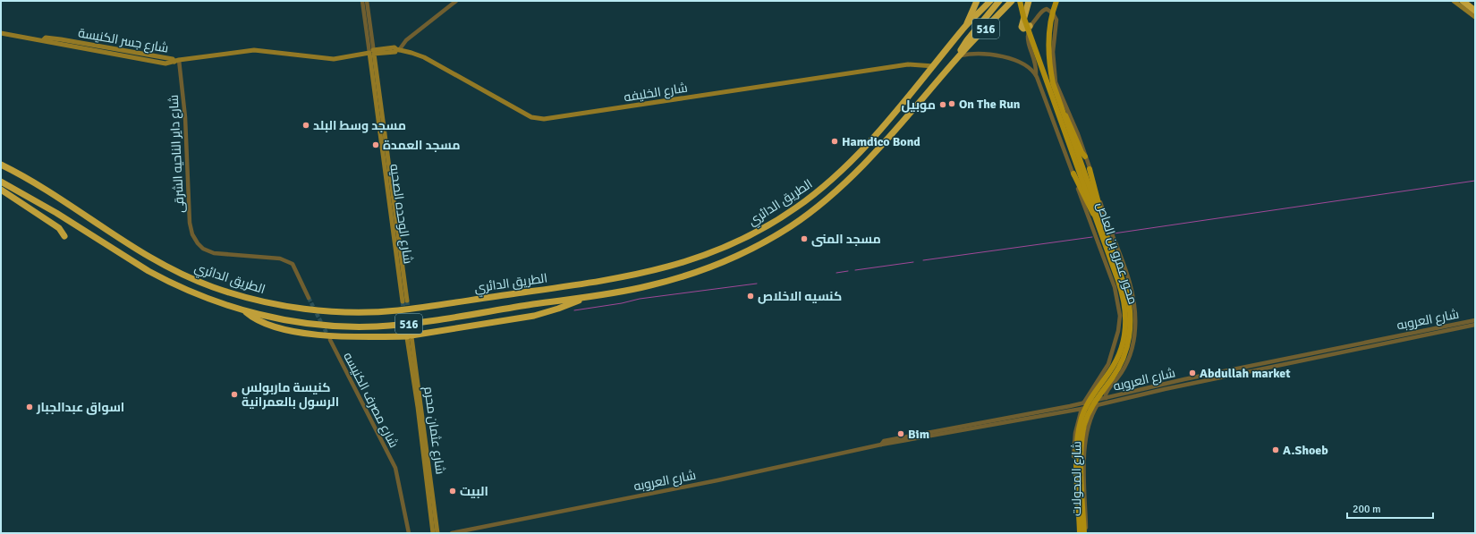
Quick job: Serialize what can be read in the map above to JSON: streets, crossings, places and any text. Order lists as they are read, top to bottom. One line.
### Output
{"streets":{"highway":["516","الطريق الدائري"],"main road":["شارع جسر الكنيسة","شارع الخليفه","شارع الوحده الصحيه","محور عمرو بن العاص","شارع عثمان محرم"],"street":["شارع داير الناحيه الشرقى","شارع العروبه","شارع مصرف الكنيسه","شارع المحولات"]},"crossings":[["شارع جسر الكنيسة","شارع الخليفه"],["شارع جسر الكنيسة","شارع داير الناحيه الشرقى"],["شارع الخليفه","شارع داير الناحيه الشرقى"],["شارع الخليفه","الطريق الدائري"],["شارع الخليفه","شارع الوحده الصحيه"],["محور عمرو بن العاص","شارع المحولات"],["شارع العروبه","شارع المحولات"]],"places":["On The Run","موبيل","مسجد وسط البلد","Hamdico Bond","مسجد العمدة","مسجد المنى","كنسيه الاخلاص","Abdullah market","كنيسة ماربولس الرسول بالعمرانية","اسواق عبدالجبار","Bim","A.Shoeb","البيت"],"scale_bar":"200 m"}
